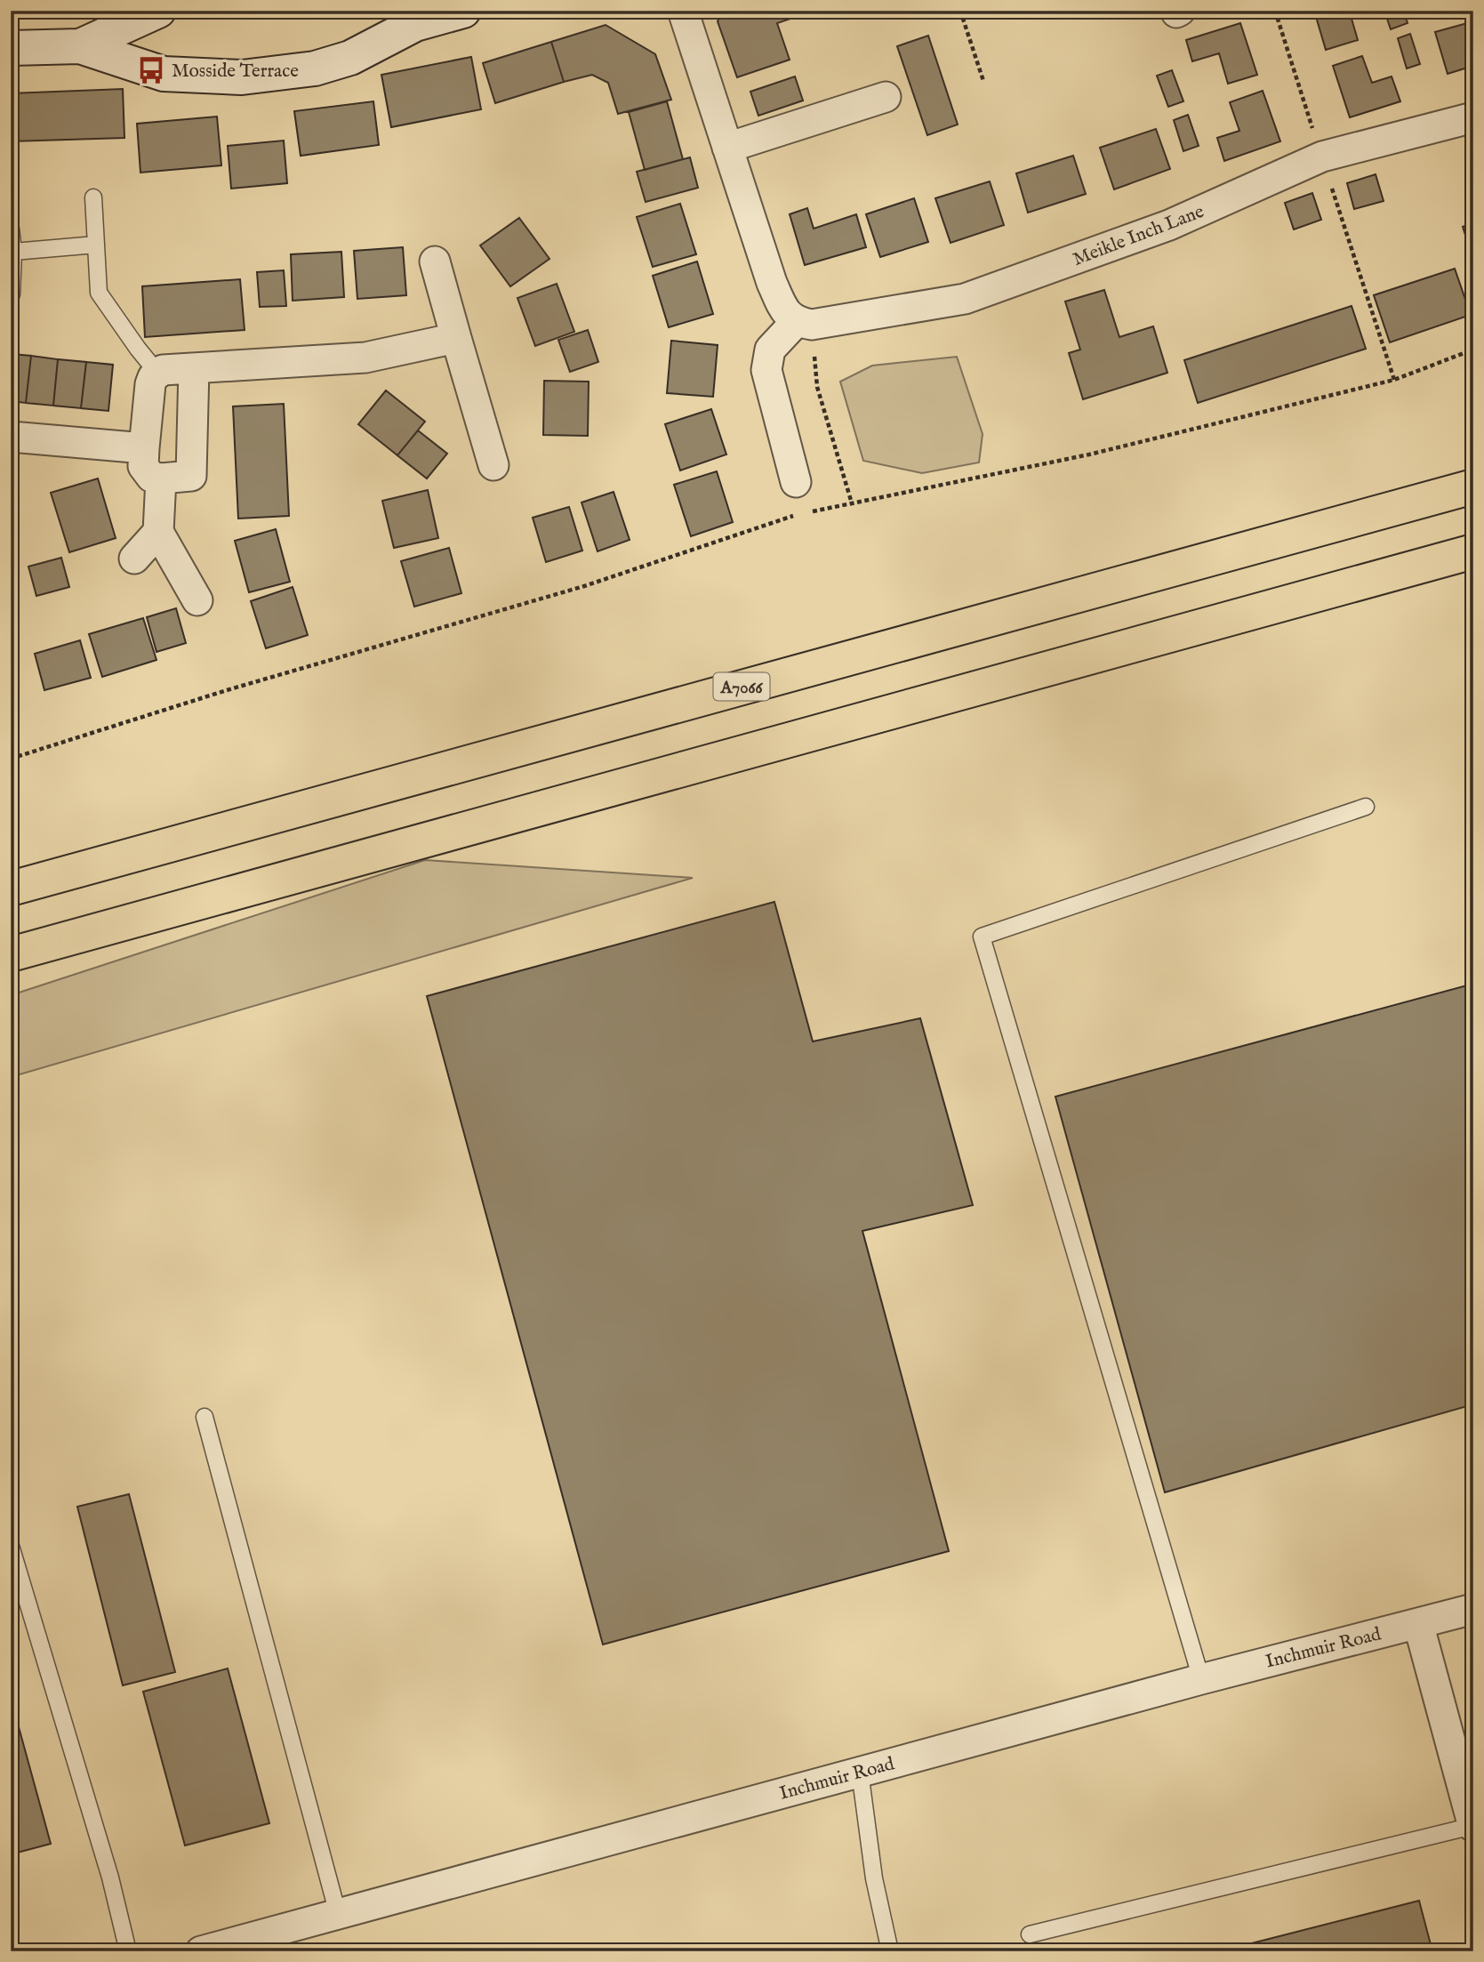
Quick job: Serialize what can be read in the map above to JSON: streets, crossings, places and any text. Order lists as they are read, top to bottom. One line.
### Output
{"streets":{"main road":["A7066"],"street":["Meikle Inch Lane","Inchmuir Road"]},"places":{"bus stop":["Mosside Terrace"]}}
